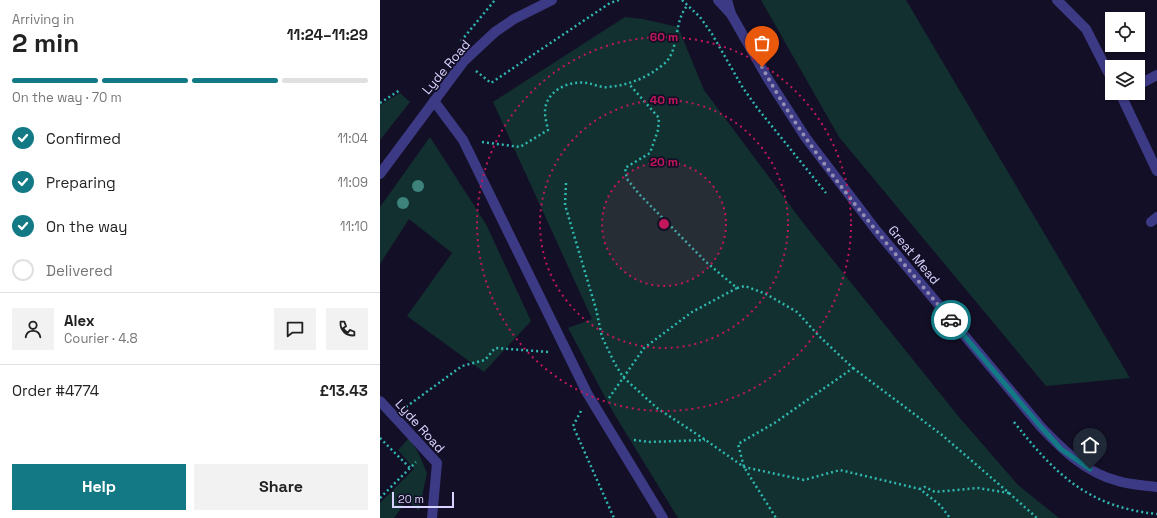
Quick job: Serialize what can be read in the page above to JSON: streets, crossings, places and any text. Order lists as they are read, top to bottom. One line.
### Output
{"streets":{"street":["Lyde Road","Great Mead"]},"scale_bar":"20 m","page":{"heading":["2 min","Arriving in","11:24–11:29"],"panel":["Alex","Courier · 4.8","Order #4774","£13.43"],"bar":"On the way · 70 m","list":[["Confirmed","11:04"],["Preparing","11:09"],["On the way","11:10"],"Delivered"],"buttons":["Help","Share"],"scale":"20 m"},"rings":["60 m","40 m","20 m"]}
